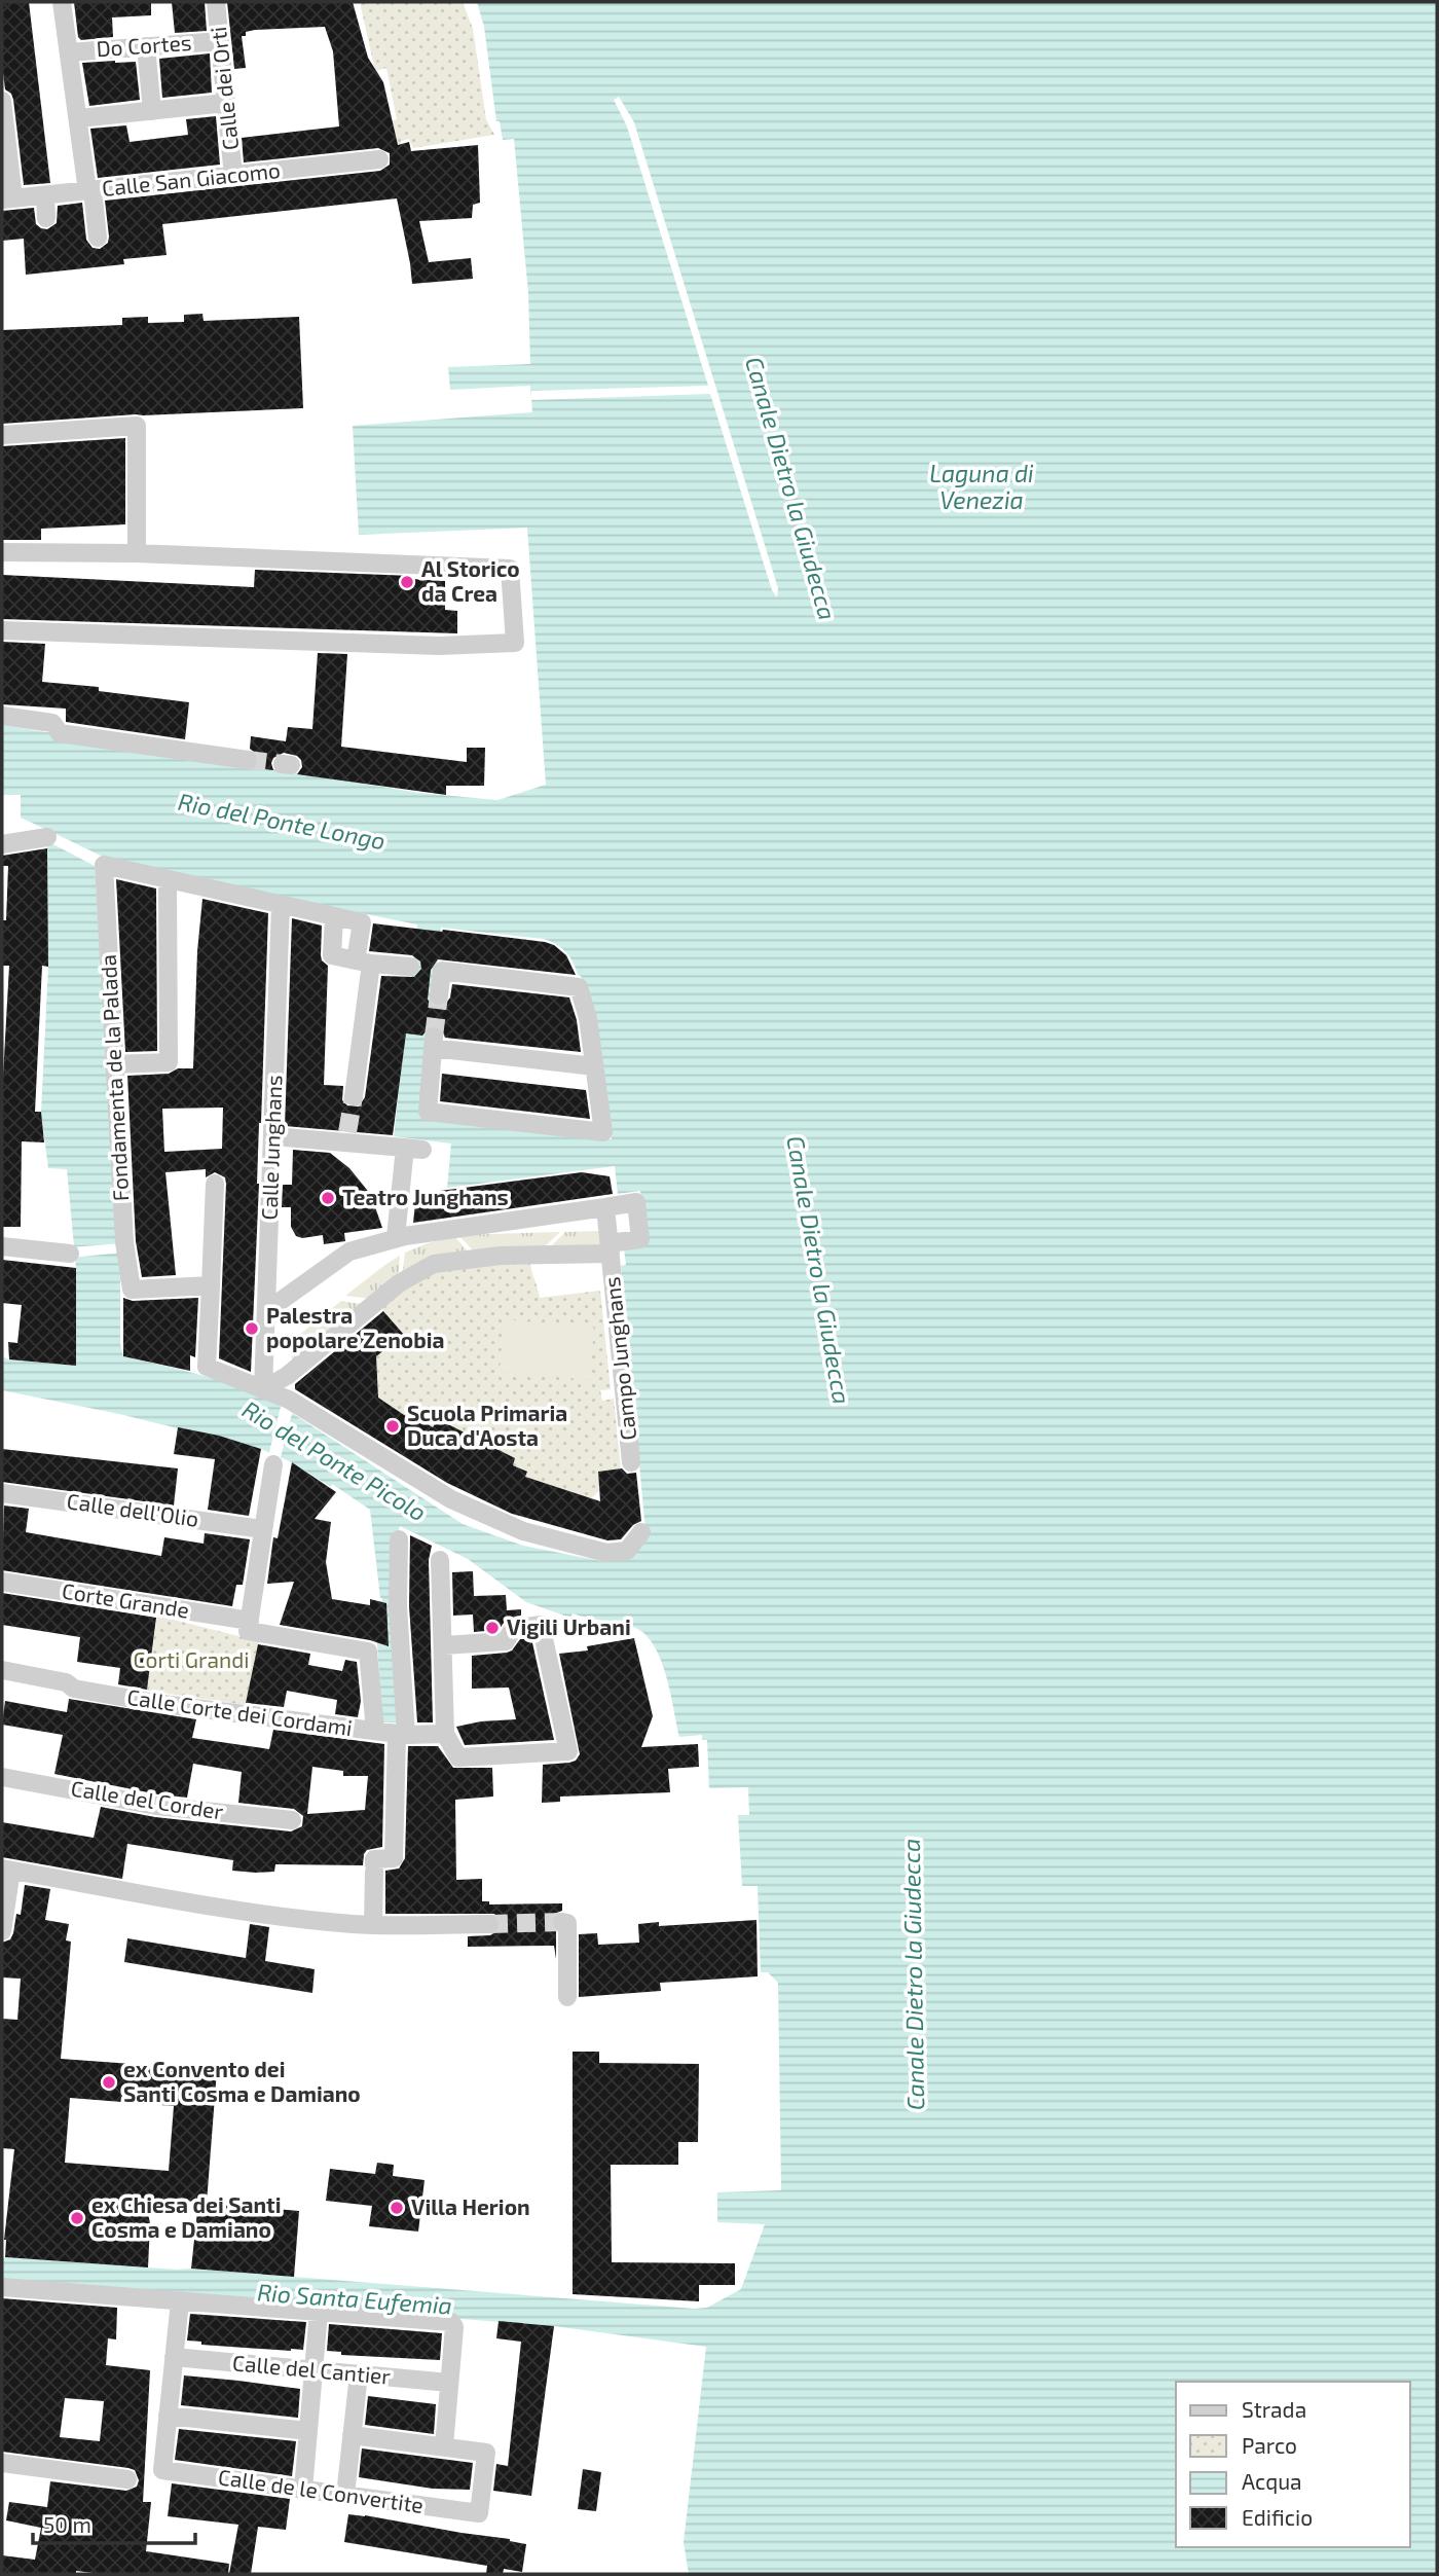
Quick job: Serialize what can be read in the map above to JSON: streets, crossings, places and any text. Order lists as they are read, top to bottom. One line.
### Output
{"streets":{"street":["Do Cortes","Calle dei Orti","Calle San Giacomo","Fondamenta de la Palada","Calle Junghans","Campo Junghans","Calle dell'Olio","Corte Grande","Calle Corte dei Cordami","Calle del Corder","Calle del Cantier","Calle de le Convertite"]},"crossings":[["Do Cortes","Calle dei Orti"],["Calle dei Orti","Calle San Giacomo"],["Calle Junghans","Campo Junghans"]],"water":["Laguna di Venezia","Canale Dietro la Giudecca","Rio del Ponte Longo","Rio del Ponte Picolo","Rio Santa Eufemia"],"parks":["Corti Grandi"],"places":["Al Storico da Crea","Teatro Junghans","Palestra popolare Zenobia","Scuola Primaria Duca d'Aosta","Vigili Urbani","ex Convento dei Santi Cosma e Damiano","Villa Herion","ex Chiesa dei Santi Cosma e Damiano"],"legend":["Strada","Parco","Acqua","Edificio"],"scale_bar":"50 m"}
